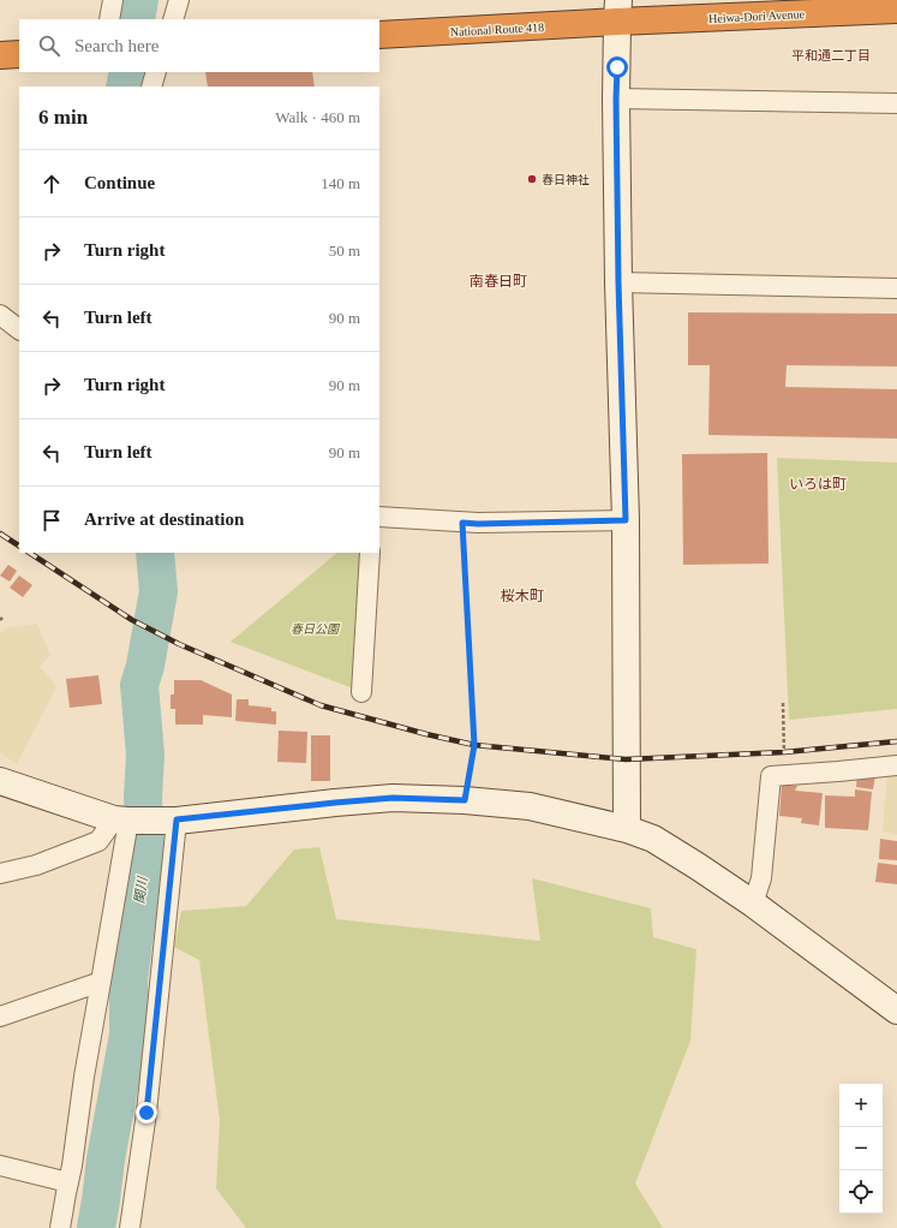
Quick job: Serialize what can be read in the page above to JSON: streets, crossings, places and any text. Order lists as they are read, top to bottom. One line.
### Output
{"streets":{"highway":["Heiwa-Dori Avenue","National Route 418"]},"crossings":[["Heiwa-Dori Avenue","National Route 418"]],"districts":["平和通二丁目","南春日町","いろは町","桜木町"],"water":["関川"],"parks":["春日公園"],"places":["春日神社"],"page":{"search":"Search here","heading":["6 min","Walk · 460 m"],"list":[["Continue","140 m"],["Turn right","50 m"],["Turn left","90 m"],["Turn right","90 m"],["Turn left","90 m"],"Arrive at destination"],"map_buttons":["+","−"]}}
